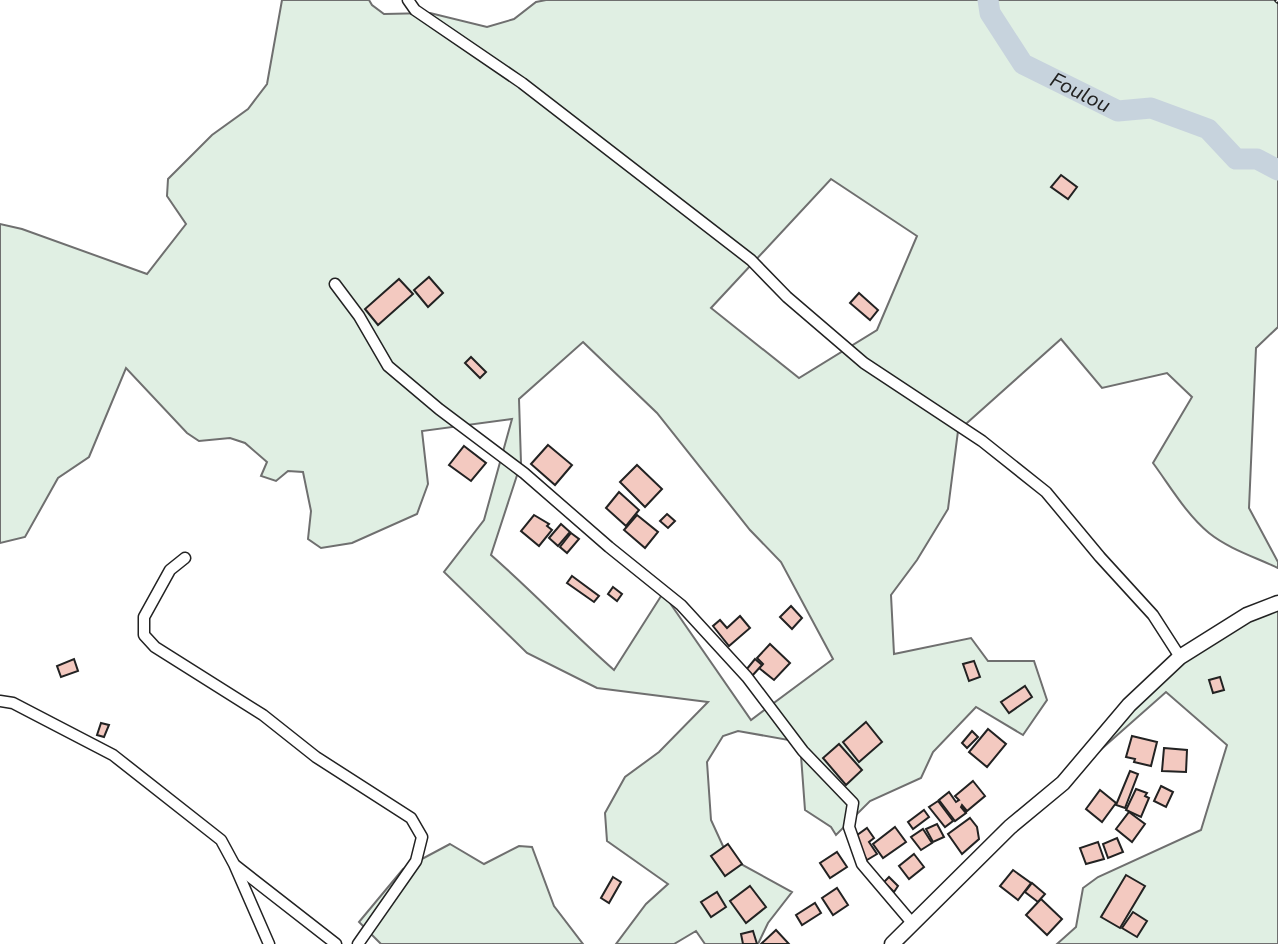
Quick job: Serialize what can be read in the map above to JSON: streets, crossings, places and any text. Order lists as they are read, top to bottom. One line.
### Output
{"water":["Foulou"]}
